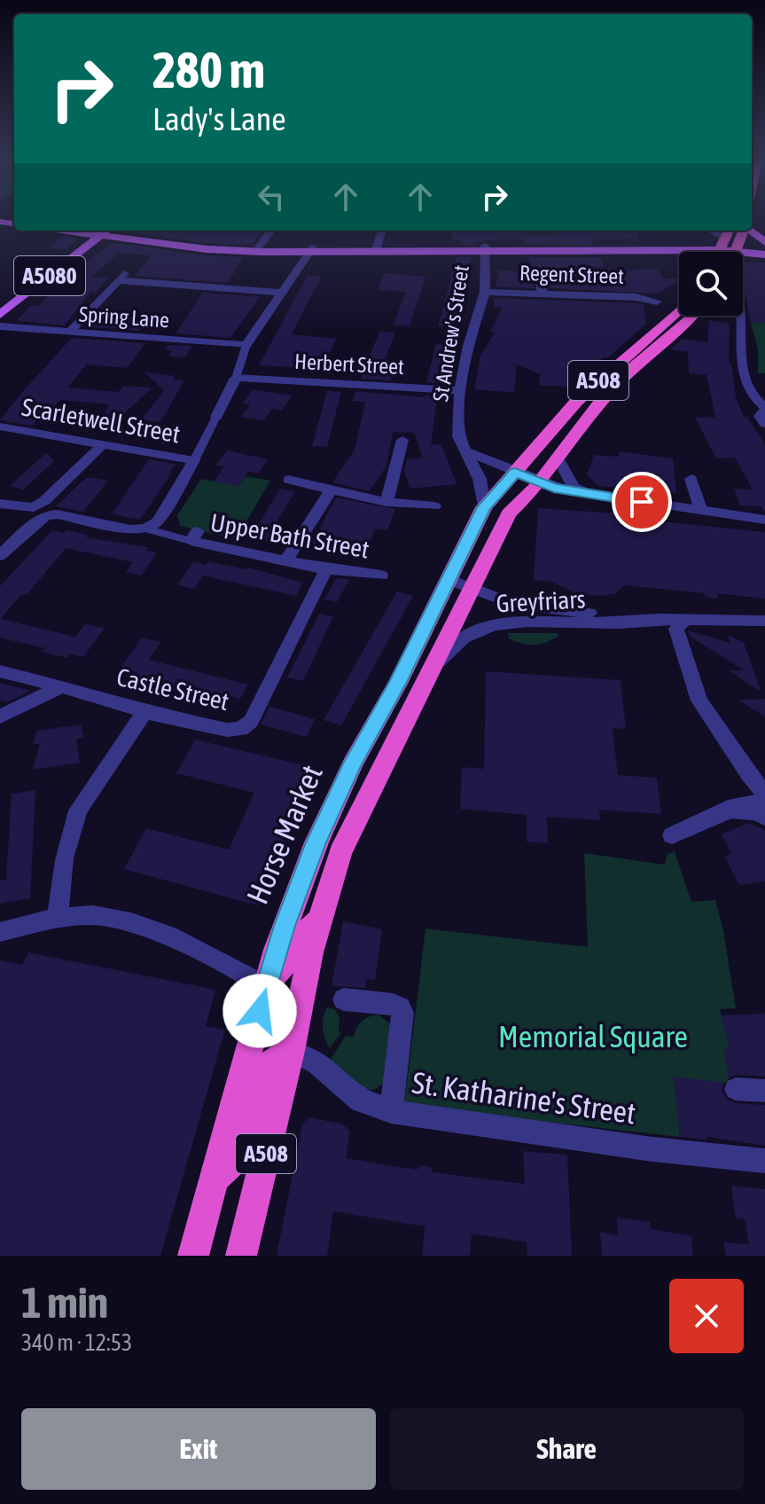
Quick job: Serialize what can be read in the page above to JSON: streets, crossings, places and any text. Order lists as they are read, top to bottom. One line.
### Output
{"streets":{"highway":["A508","Horse Market"],"main road":["A5080"],"street":["Regent Street","Spring Lane","St Andrew's Street","Herbert Street","Scarletwell Street","Upper Bath Street","Greyfriars","Castle Street","St. Katharine's Street"]},"crossings":[["Regent Street","St Andrew's Street"],["St Andrew's Street","Herbert Street"],["St Andrew's Street","Horse Market"],["A508","Horse Market"],["Upper Bath Street","Castle Street"],["Greyfriars","Horse Market"],["Horse Market","St. Katharine's Street"]],"parks":["Memorial Square"],"page":{"turn":["280 m","Lady's Lane"],"heading":["1 min","340 m · 12:53"],"buttons":["Exit","Share"]}}
